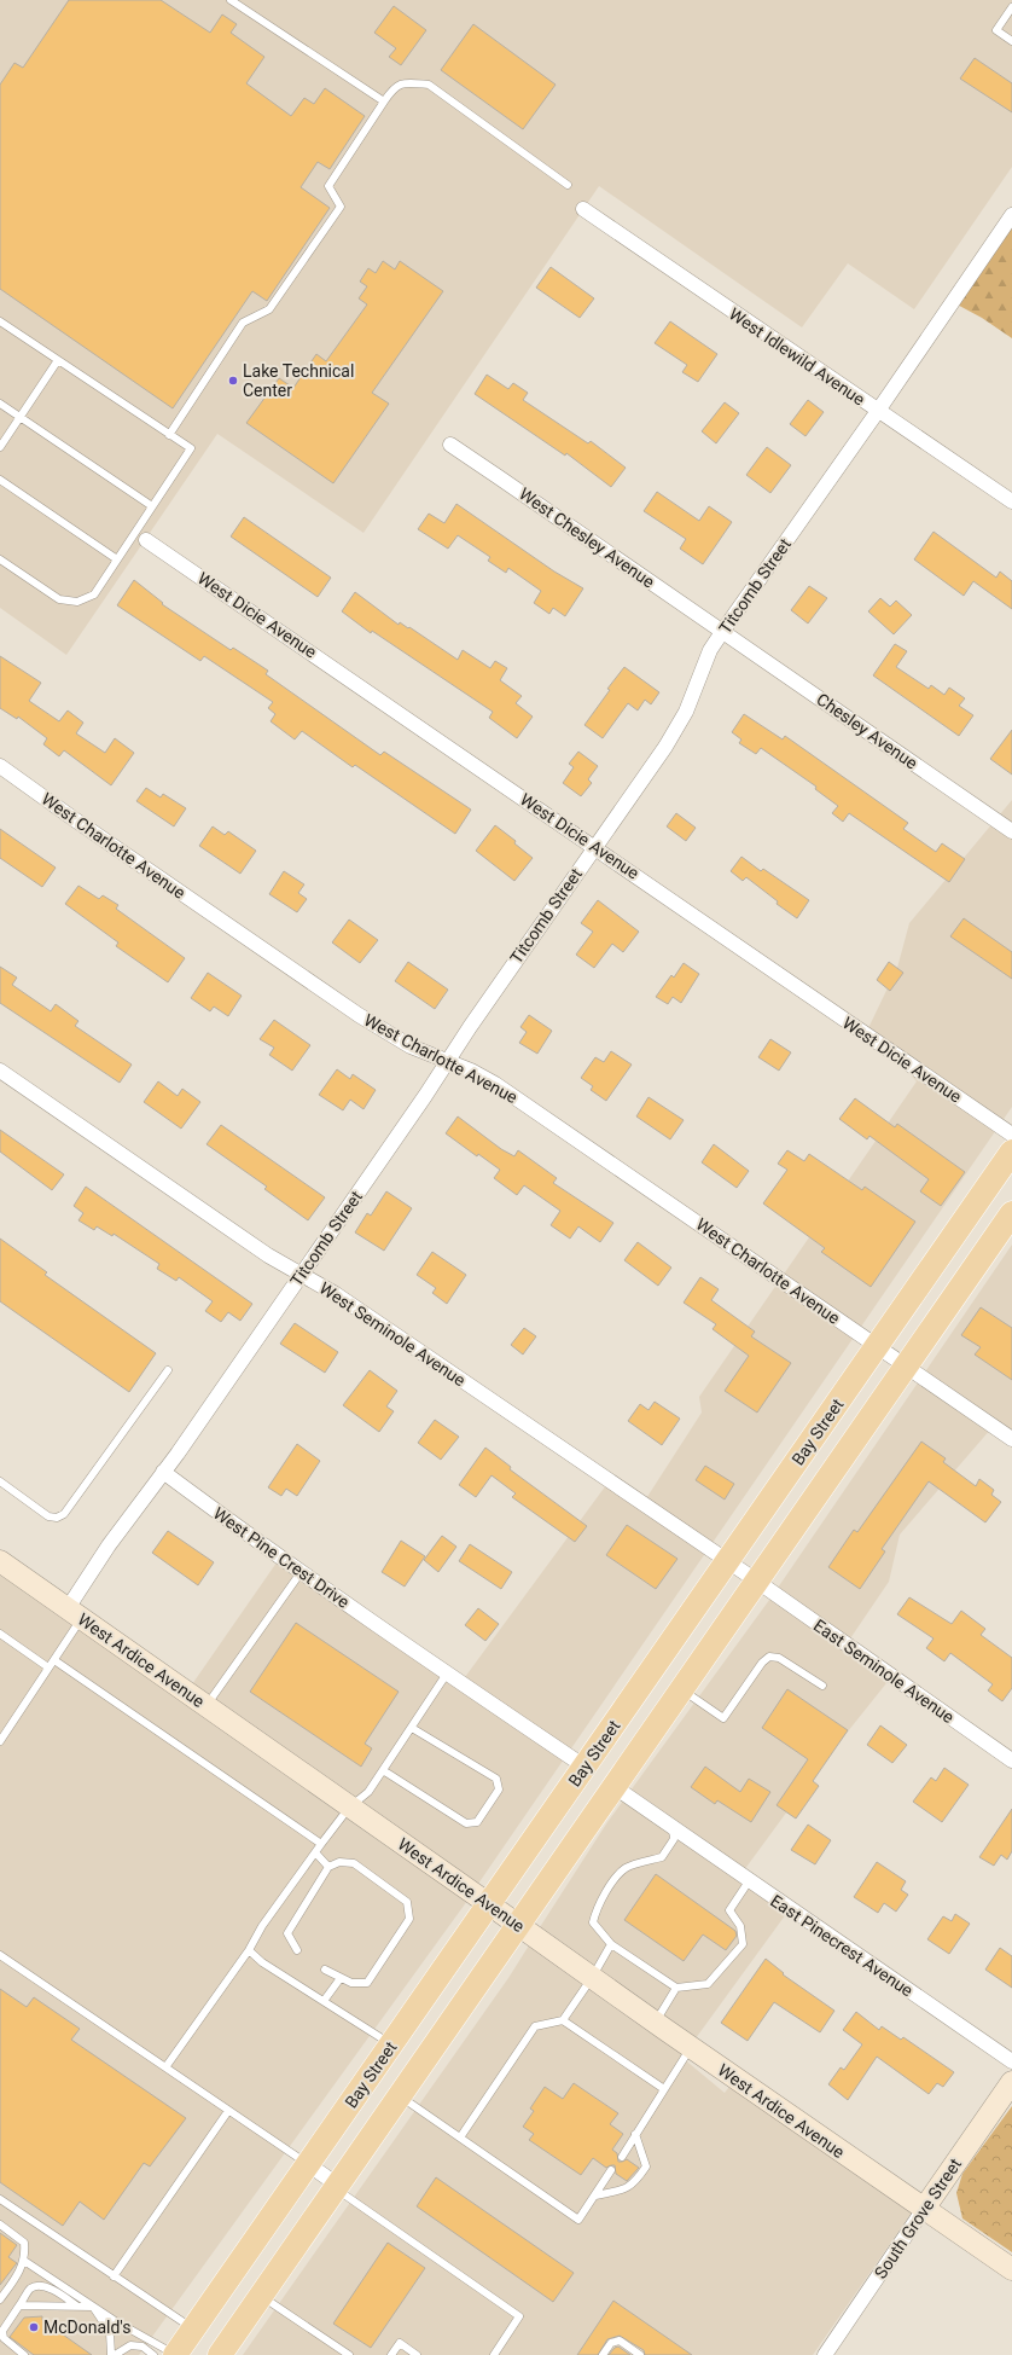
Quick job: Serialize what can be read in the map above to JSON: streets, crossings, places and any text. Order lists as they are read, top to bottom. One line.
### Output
{"streets":{"main road":["Bay Street"],"street":["West Idlewild Avenue","West Chesley Avenue","Titcomb Street","West Dicie Avenue","Chesley Avenue","West Charlotte Avenue","West Seminole Avenue","West Pine Crest Drive","West Ardice Avenue","East Seminole Avenue","East Pinecrest Avenue","South Grove Street"]},"crossings":[["West Idlewild Avenue","Titcomb Street"],["West Chesley Avenue","Titcomb Street"],["West Chesley Avenue","Chesley Avenue"],["Titcomb Street","West Dicie Avenue"],["Titcomb Street","Chesley Avenue"],["Titcomb Street","West Charlotte Avenue"],["Titcomb Street","West Seminole Avenue"],["Titcomb Street","West Pine Crest Drive"],["Titcomb Street","West Ardice Avenue"],["West Charlotte Avenue","Bay Street"],["West Seminole Avenue","Bay Street"],["West Seminole Avenue","East Seminole Avenue"],["Bay Street","West Pine Crest Drive"],["Bay Street","West Ardice Avenue"],["Bay Street","East Seminole Avenue"],["Bay Street","East Pinecrest Avenue"],["West Ardice Avenue","South Grove Street"]],"places":["Lake Technical Center","McDonald's"]}
